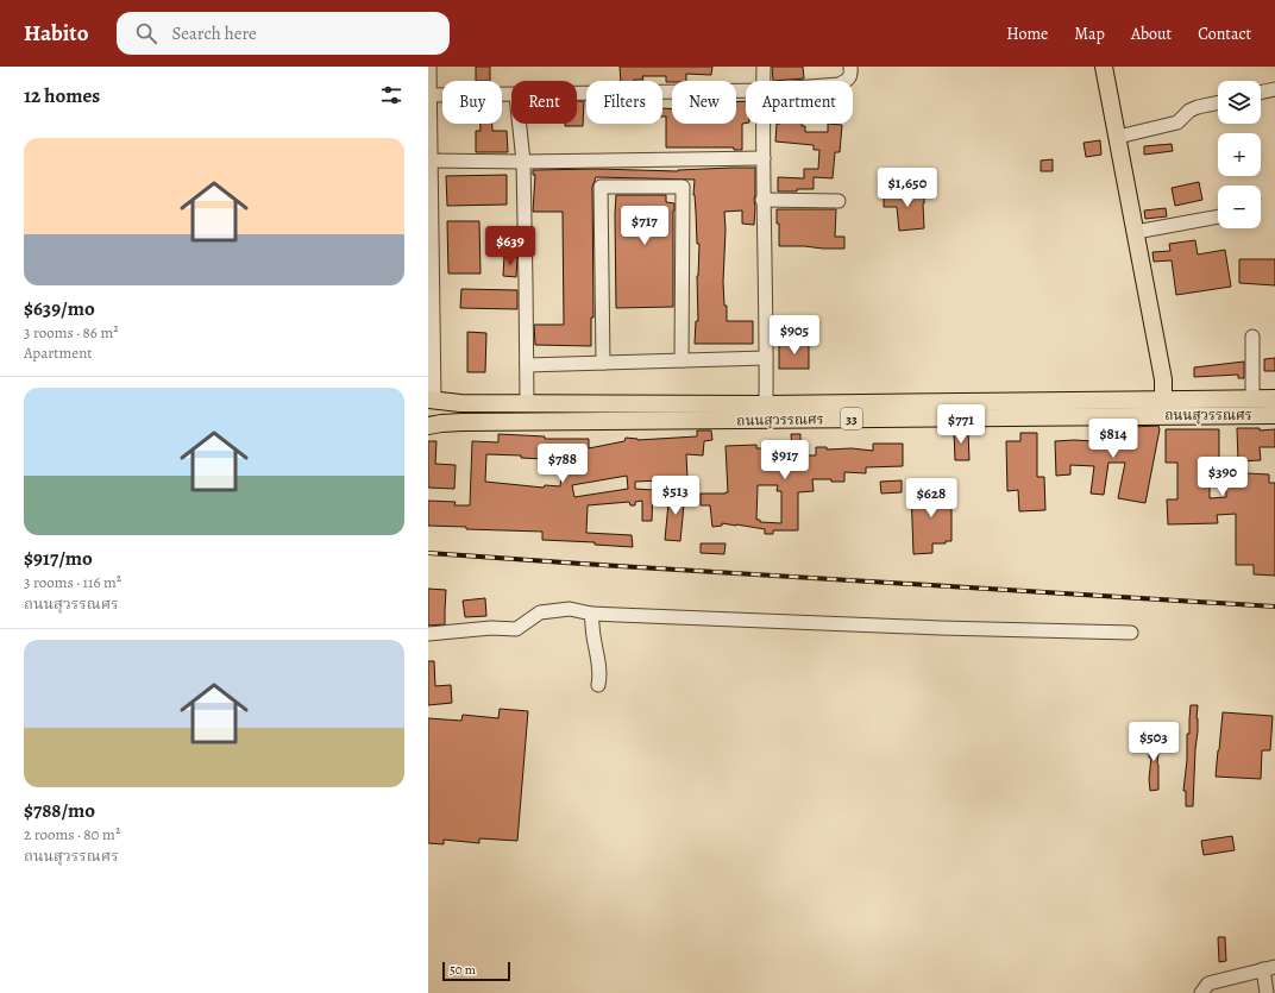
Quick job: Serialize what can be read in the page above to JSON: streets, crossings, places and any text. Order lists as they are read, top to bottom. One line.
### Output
{"streets":{"main road":["ถนนสุวรรณศร","33"]},"scale_bar":"50 m","page":{"header":"Habito","search":"Search here","nav":["Home","Map","About","Contact"],"heading":"12 homes","map_buttons":["+","−"],"chip":["Buy","Rent","Filters","New","Apartment"],"list":[{"name":"$639/mo","note":"3 rooms · 86 m² · Apartment"},{"name":"$917/mo","note":"3 rooms · 116 m² · ถนนสุวรรณศร"},{"name":"$788/mo","note":"2 rooms · 80 m² · ถนนสุวรรณศร"}],"price":["$1,650","$717","$639","$905","$771","$814","$917","$788","$390","$513","$628","$503"],"scale":"50 m"}}
